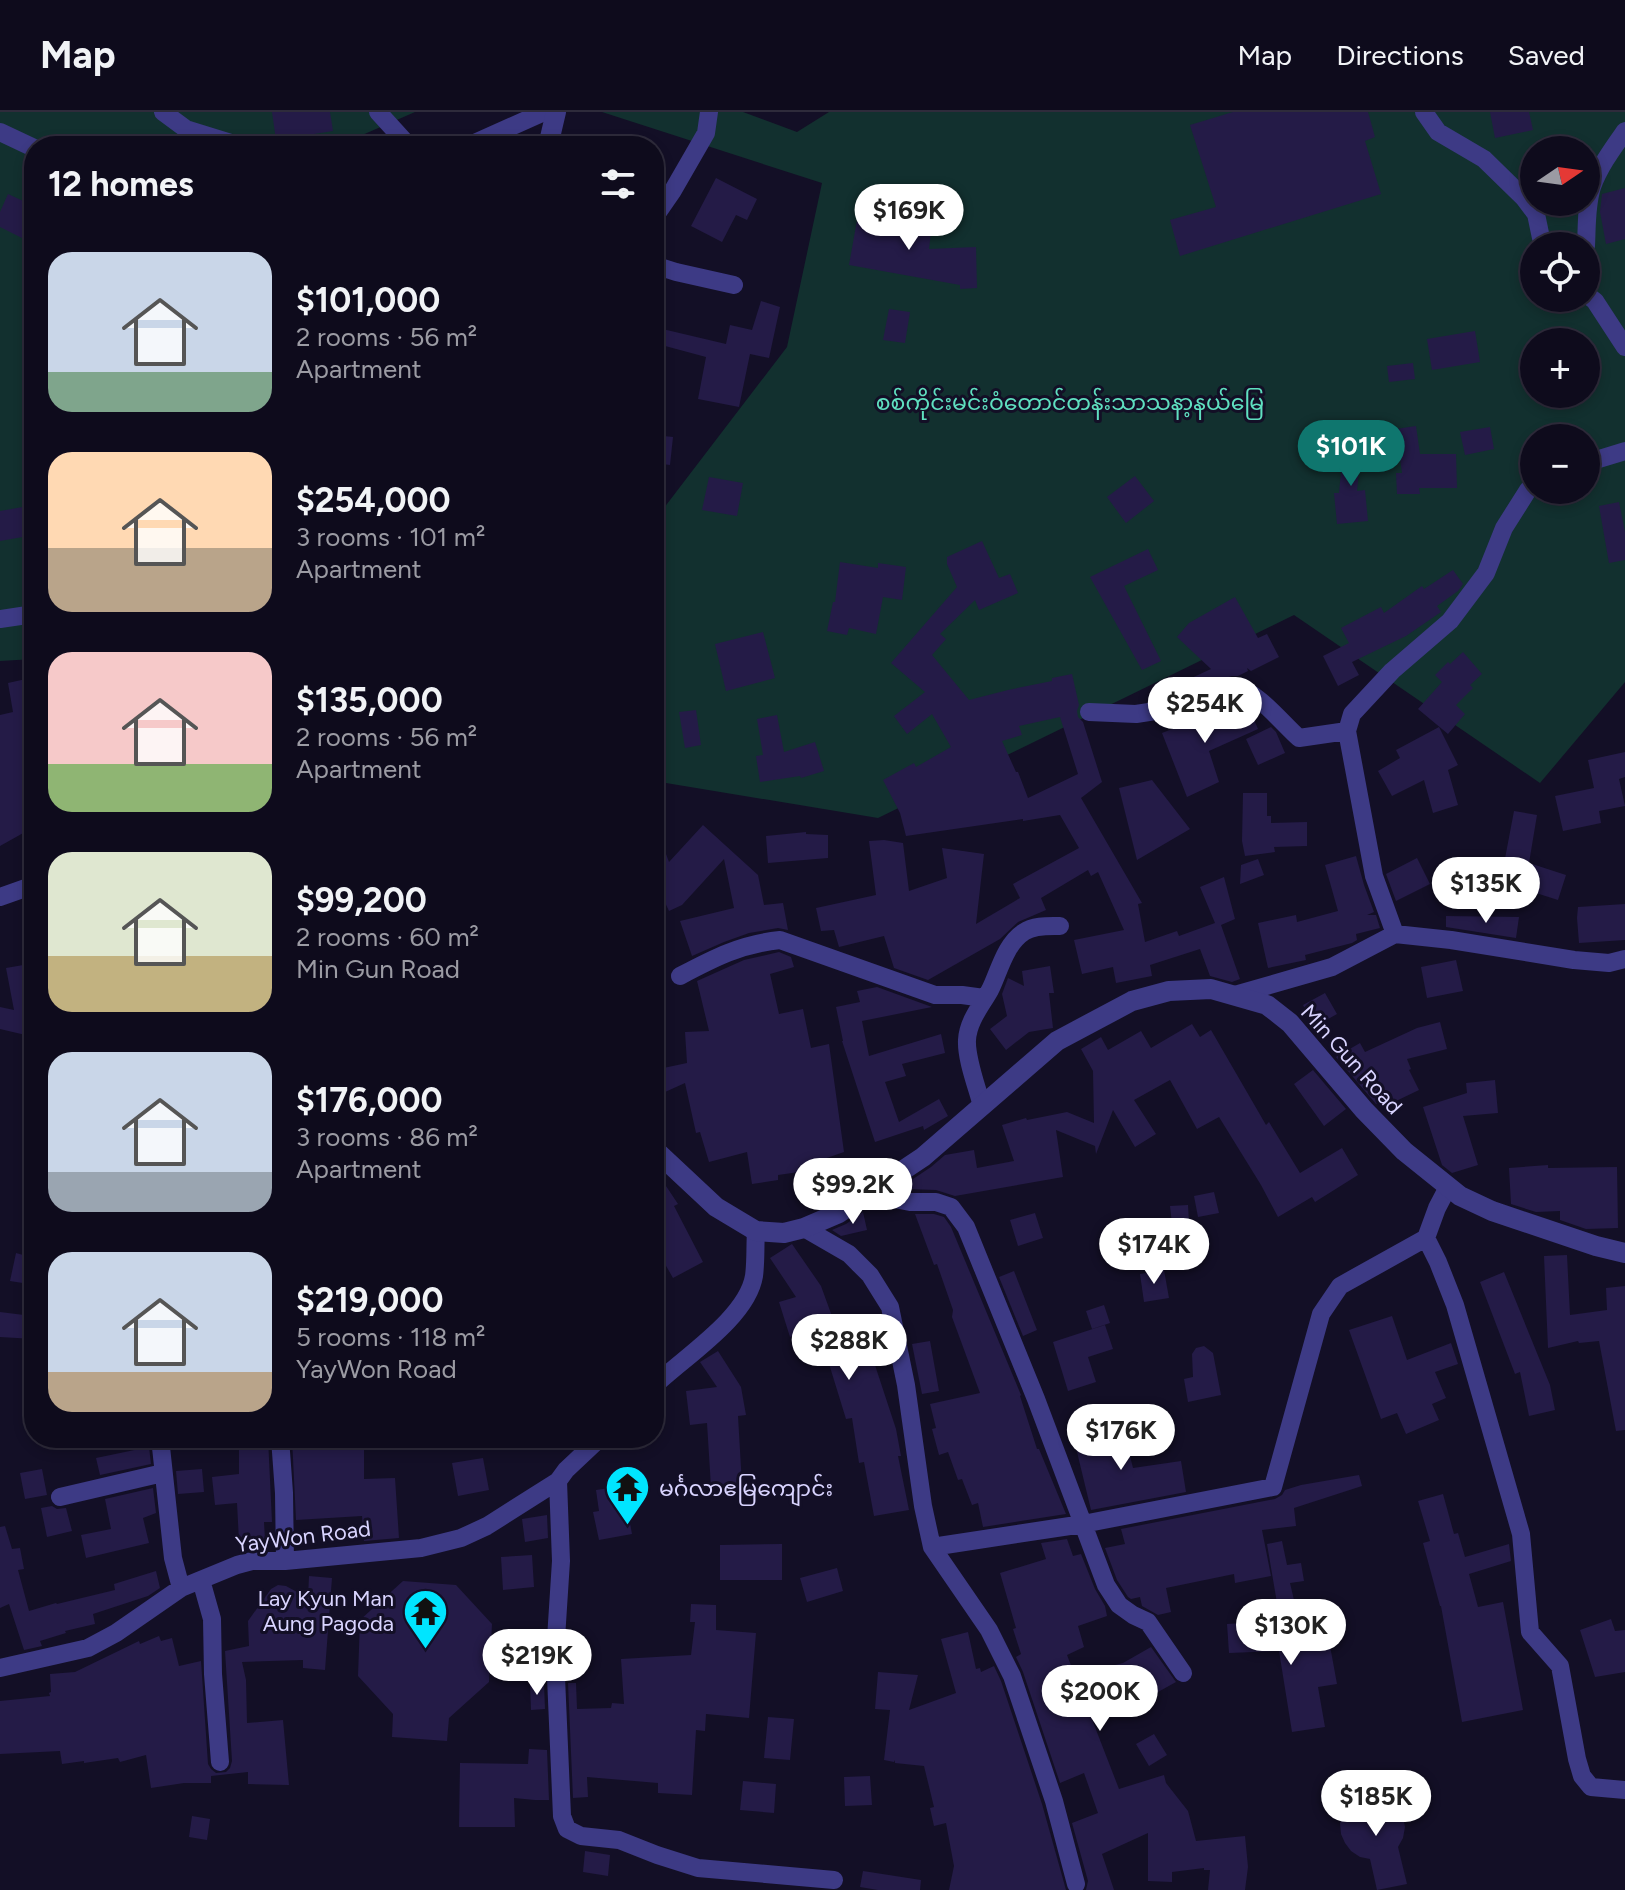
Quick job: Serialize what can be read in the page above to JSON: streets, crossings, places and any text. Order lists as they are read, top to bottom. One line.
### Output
{"streets":{"street":["Min Gun Road","YayWon Road"]},"parks":["စစ်ကိုင်းမင်းဝံတောင်တန်းသာသနာ့နယ်မြေ"],"places":{"temple":["မင်္ဂလာဧမြကျောင်း","Lay Kyun Man Aung Pagoda"]},"north":"right","page":{"header":"Map","nav":["Map","Directions","Saved"],"map_buttons":["+","−"],"heading":"12 homes","price":["$169K","$101K","$254K","$135K","$99.2K","$174K","$288K","$176K","$130K","$219K","$200K","$185K"],"list":[{"name":"$101,000","note":"2 rooms · 56 m² · Apartment"},{"name":"$254,000","note":"3 rooms · 101 m² · Apartment"},{"name":"$135,000","note":"2 rooms · 56 m² · Apartment"},{"name":"$99,200","note":"2 rooms · 60 m² · Min Gun Road"},{"name":"$176,000","note":"3 rooms · 86 m² · Apartment"},{"name":"$219,000","note":"5 rooms · 118 m² · YayWon Road"}]}}
